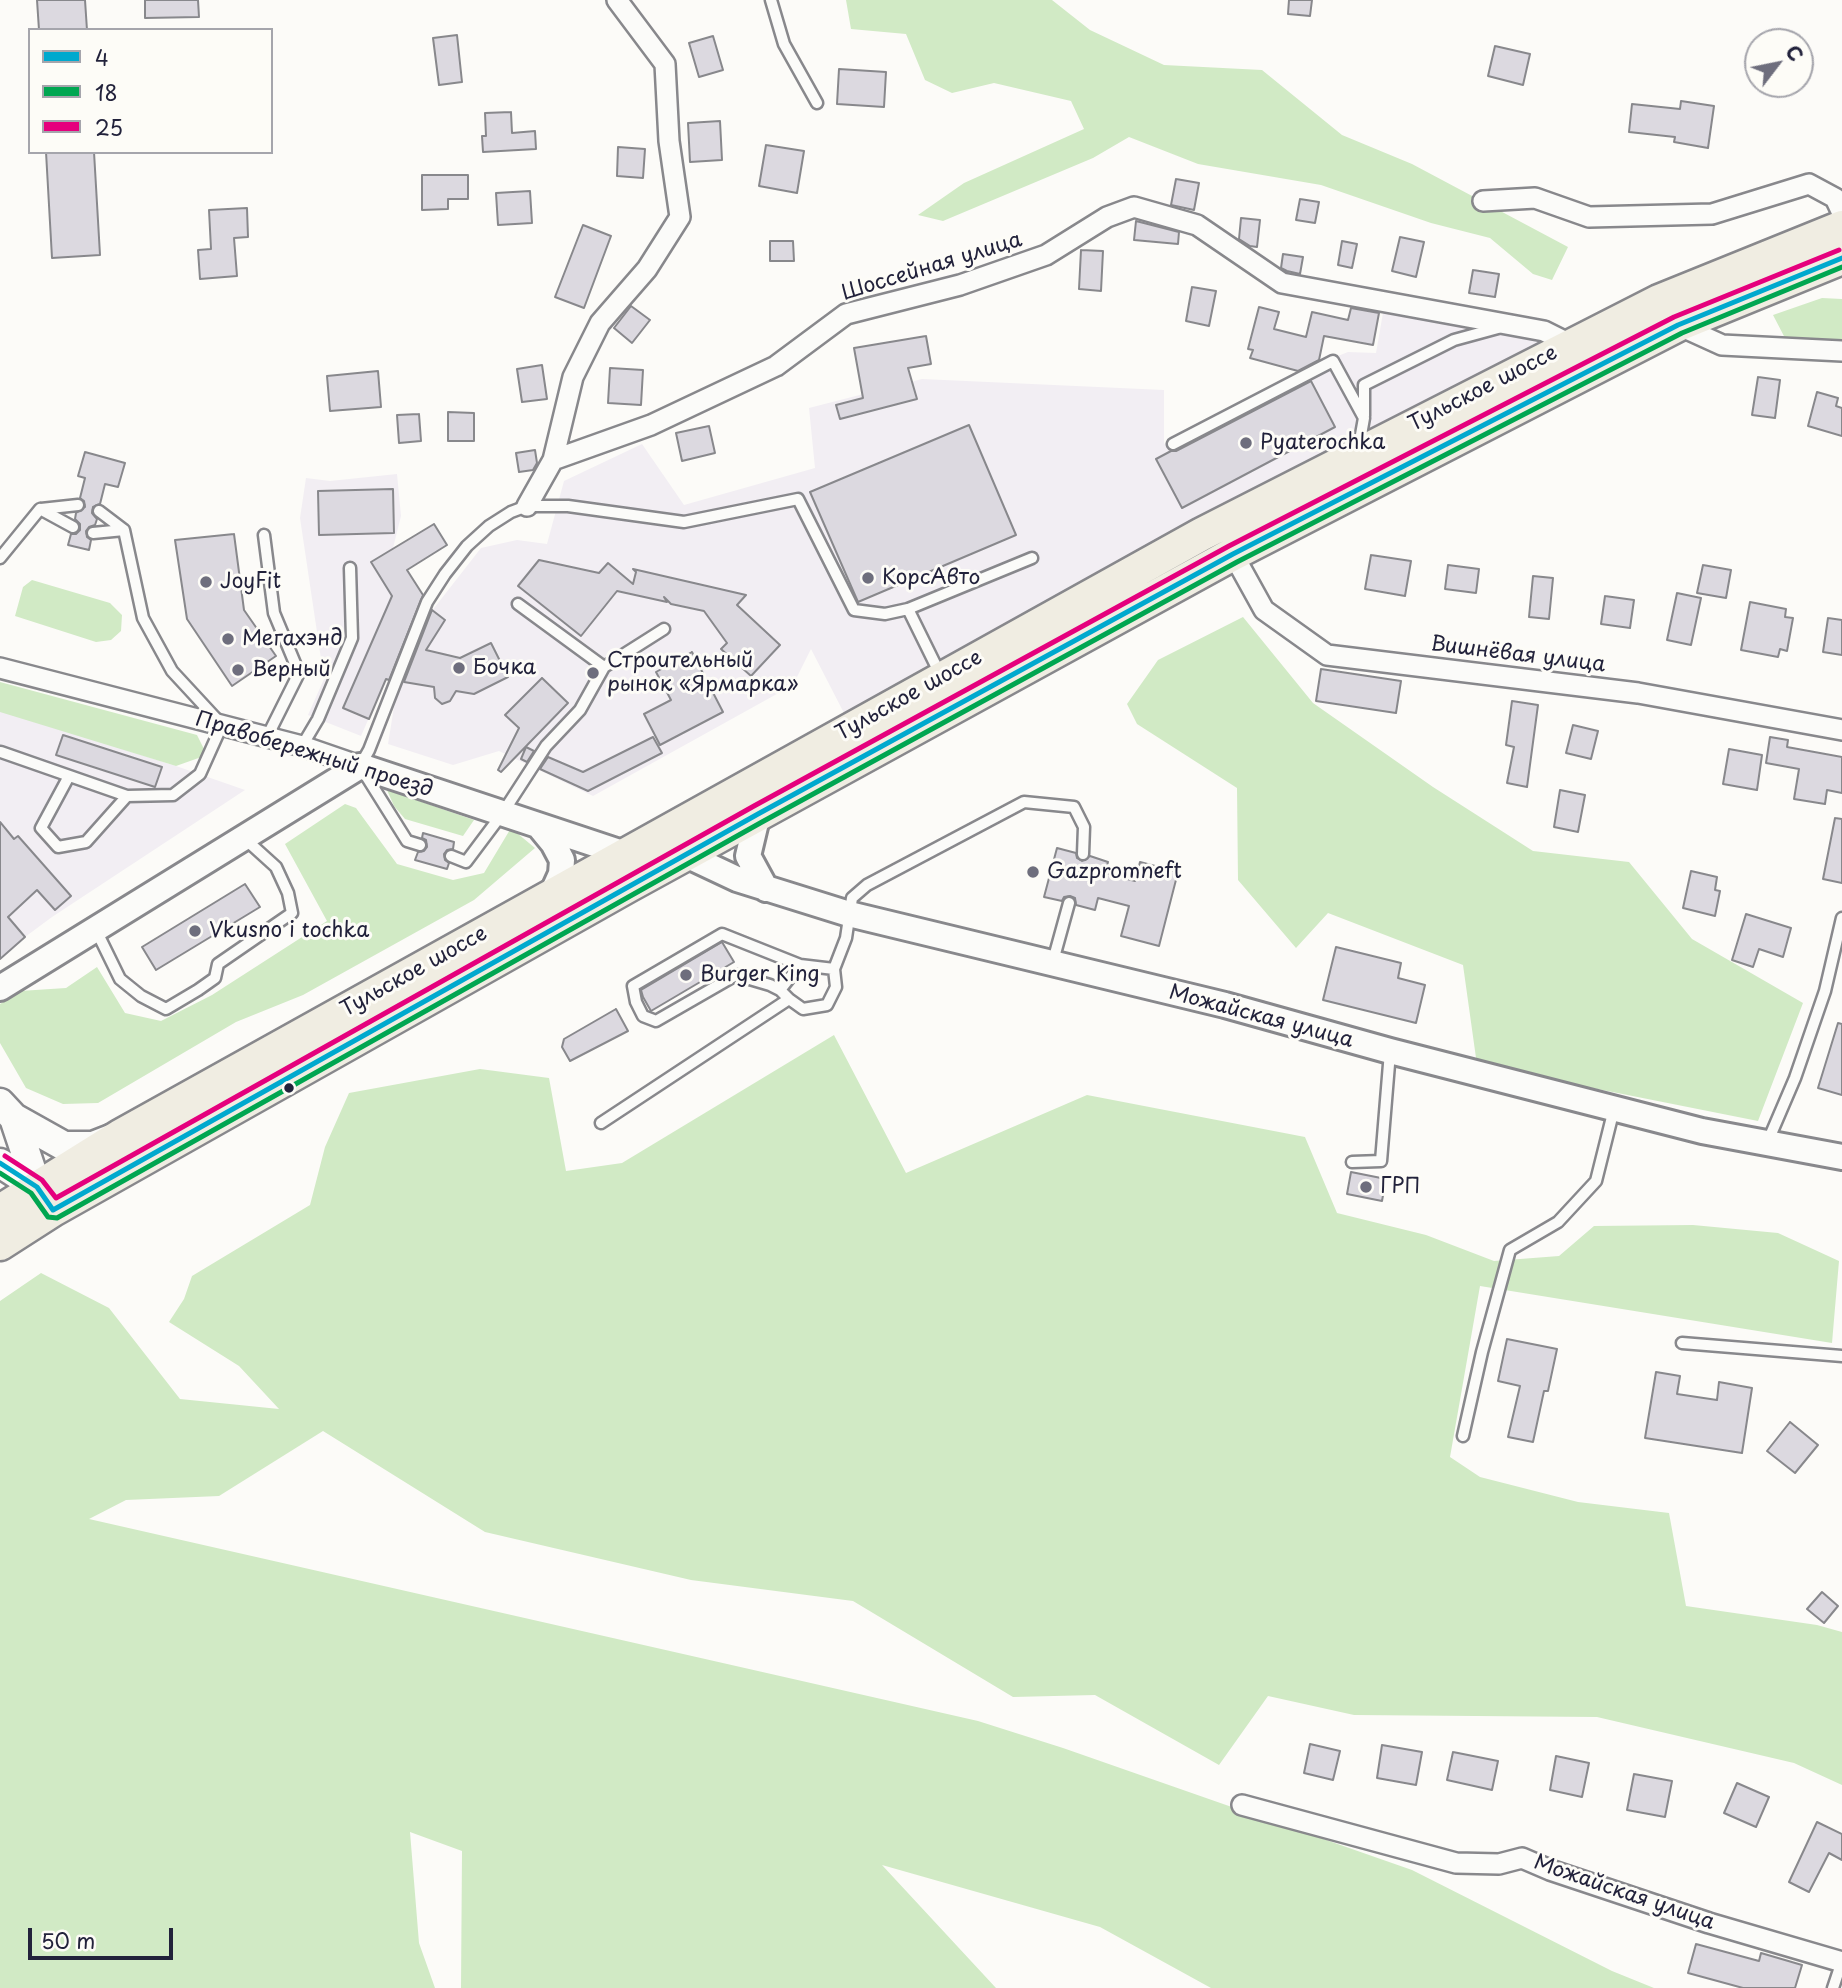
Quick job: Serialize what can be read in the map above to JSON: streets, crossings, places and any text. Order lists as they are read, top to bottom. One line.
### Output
{"streets":{"main road":["Тульское шоссе"],"street":["Шоссейная улица","Вишнёвая улица","Правобережный проезд","Можайская улица"]},"crossings":[["Шоссейная улица","Тульское шоссе"],["Тульское шоссе","Вишнёвая улица"],["Тульское шоссе","Правобережный проезд"],["Тульское шоссе","Можайская улица"]],"places":["Pyaterochka","КорсАвто","JoyFit","Мегахэнд","Бочка","Верный","Строительный рынок «Ярмарка»","Gazpromneft","Vkusno i tochka","Burger King","ГРП"],"lines":["transit line 25","transit line 4","transit line 18"],"legend":["4","18","25"],"scale_bar":"50 m","north":"top right"}
